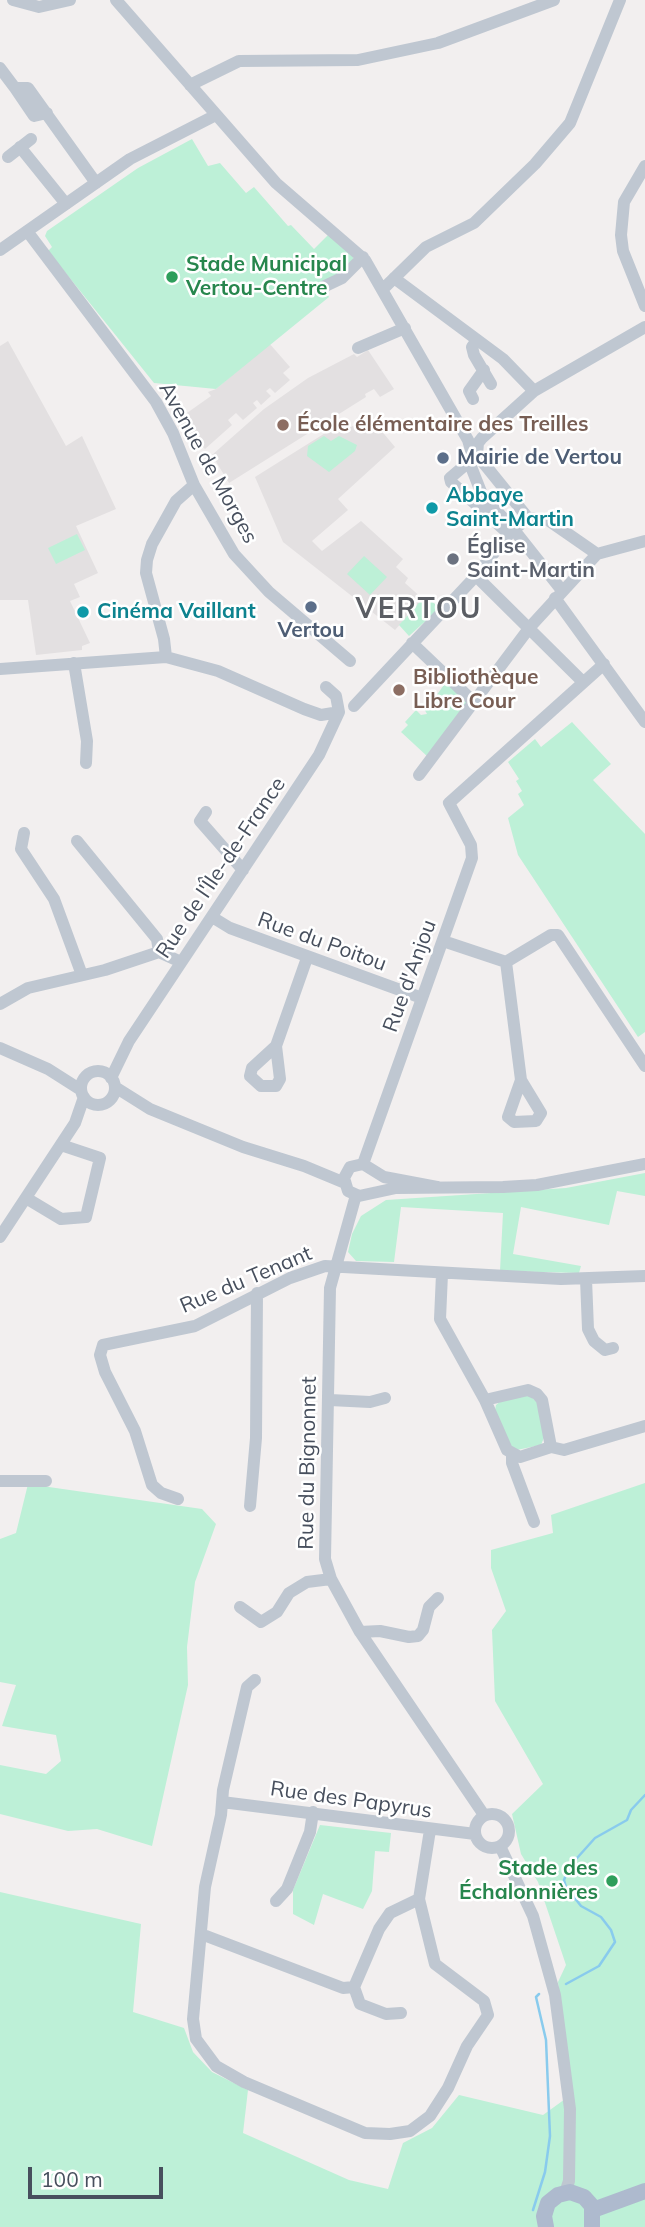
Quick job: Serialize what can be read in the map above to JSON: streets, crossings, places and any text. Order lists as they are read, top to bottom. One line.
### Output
{"streets":{"street":["Avenue de Morges","Rue de l'Île-de-France","Rue du Poitou","Rue d'Anjou","Rue du Tenant","Rue du Bignonnet","Rue des Papyrus"]},"crossings":[["Rue de l'Île-de-France","Rue du Poitou"],["Rue du Poitou","Rue d'Anjou"],["Rue d'Anjou","Rue du Bignonnet"],["Rue du Tenant","Rue du Bignonnet"],["Rue du Bignonnet","Rue des Papyrus"]],"districts":["VERTOU"],"places":["Stade Municipal Vertou-Centre","École élémentaire des Treilles","Mairie de Vertou","Abbaye Saint-Martin","Église Saint-Martin","Vertou","Cinéma Vaillant","Bibliothèque Libre Cour","Stade des Échalonnières"],"scale_bar":"100 m"}
